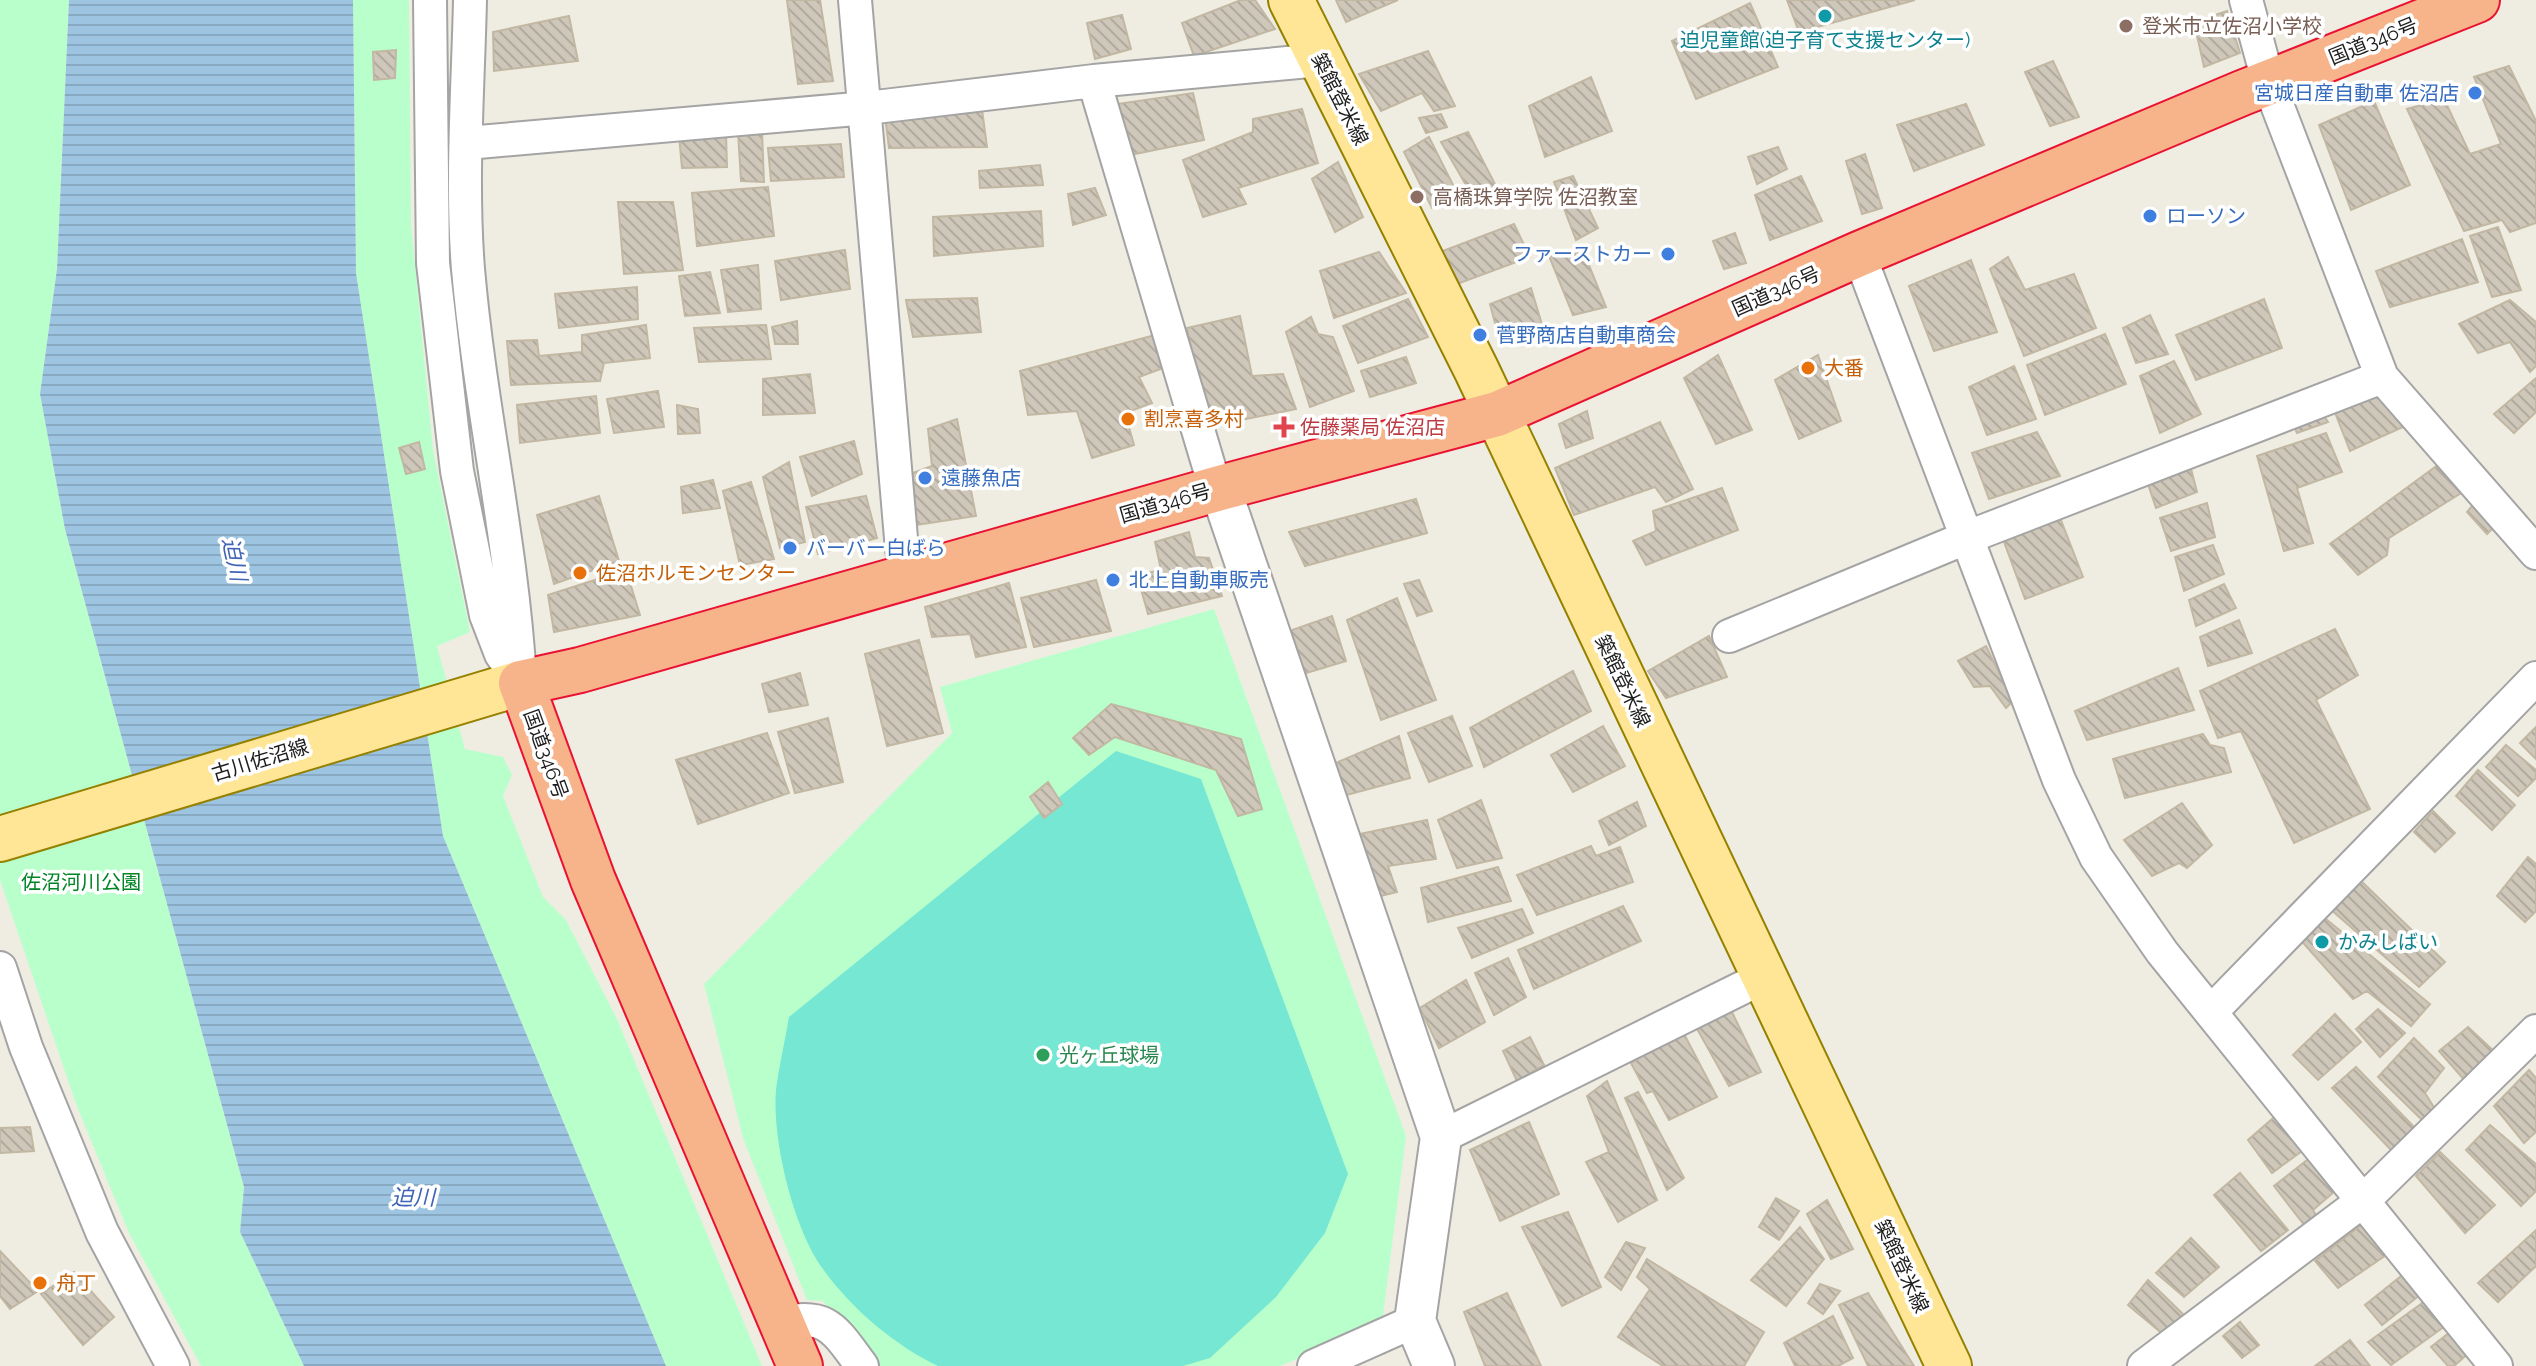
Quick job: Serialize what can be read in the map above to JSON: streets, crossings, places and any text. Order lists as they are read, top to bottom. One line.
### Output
{"streets":{"highway":["国道346号"],"main road":["築館登米線","古川佐沼線"]},"crossings":[["国道346号","築館登米線"],["国道346号","古川佐沼線"]],"water":["迫川"],"parks":["佐沼河川公園"],"places":{"other":["迫児童館(迫子育て支援センター)","登米市立佐沼小学校","宮城日産自動車 佐沼店","高橋珠算学院 佐沼教室","ローソン","ファーストカー","菅野商店自動車商会","大番","割烹喜多村","遠藤魚店","バーバー白ばら","佐沼ホルモンセンター","北上自動車販売","かみしばい","光ヶ丘球場","舟丁"],"health":["佐藤薬局 佐沼店"]}}
